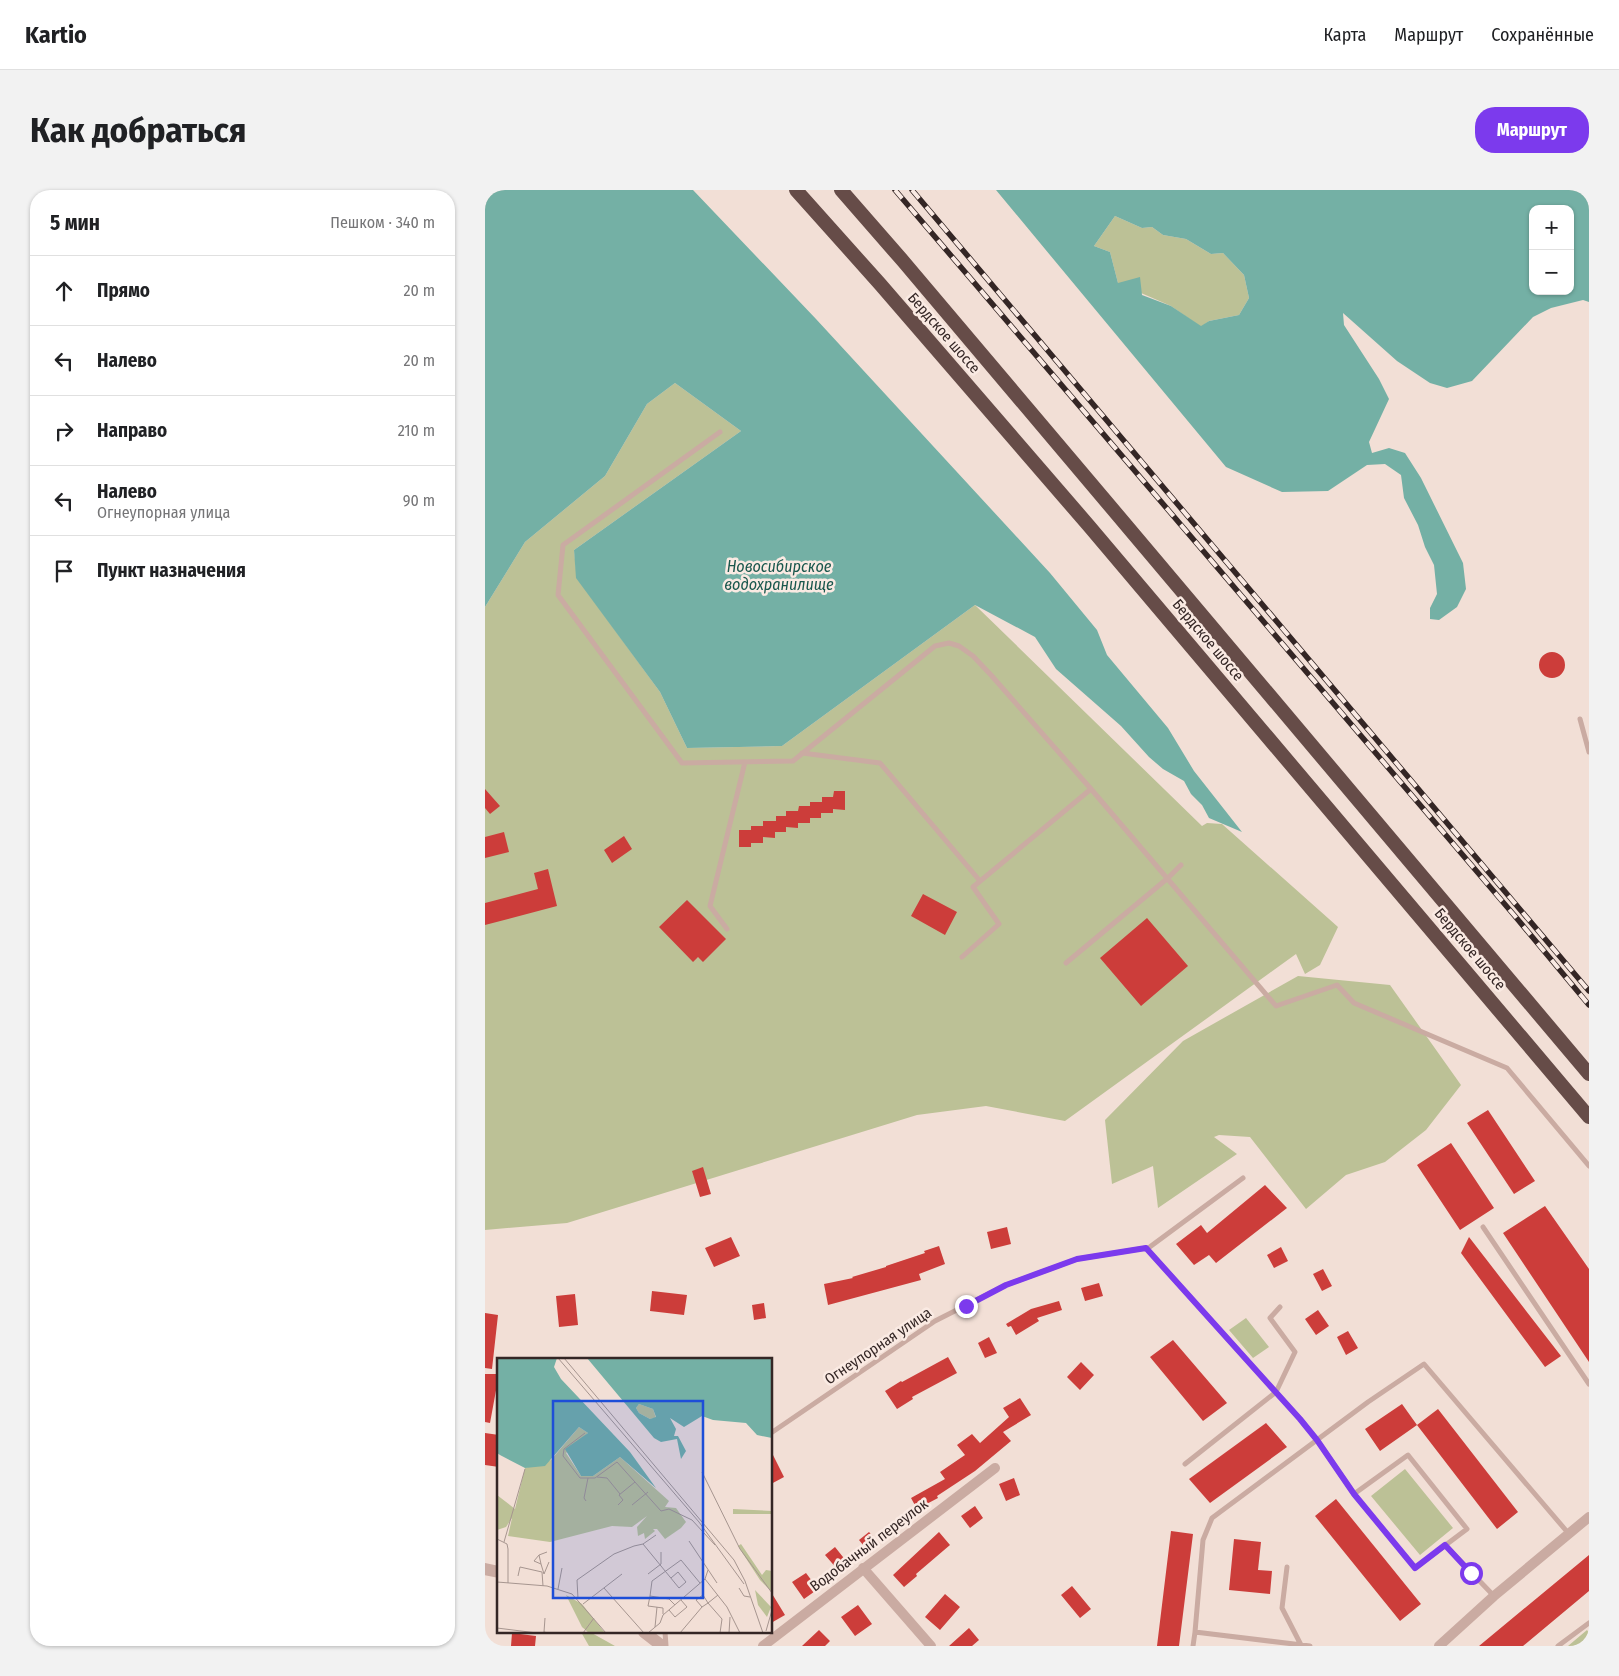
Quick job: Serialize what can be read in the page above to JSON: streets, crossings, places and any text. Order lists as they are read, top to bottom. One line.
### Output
{"streets":{"highway":["Бердское шоссе"],"street":["Водобачный переулок"],"lane":["Огнеупорная улица"]},"water":["Новосибирское водохранилище"],"page":{"header":"Kartio","nav":["Карта","Маршрут","Сохранённые"],"buttons":"Маршрут","title":"Как добраться","heading":["5 мин","Пешком · 340 m"],"map_buttons":["+","−"],"list":[["Прямо","20 m"],["Налево","20 m"],["Направо","210 m"],["Налево","Огнеупорная улица","90 m"],"Пункт назначения"]}}
